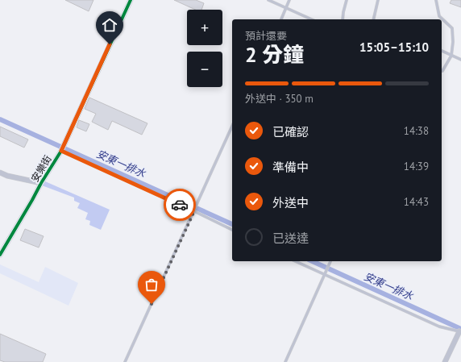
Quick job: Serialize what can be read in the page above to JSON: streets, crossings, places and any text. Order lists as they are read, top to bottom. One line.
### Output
{"streets":{"street":["安樂街"]},"water":["安東一排水"],"page":{"map_buttons":["+","−"],"heading":["2 分鐘","預計還要","15:05–15:10"],"bar":"外送中 · 350 m","list":[["已確認","14:38"],["準備中","14:39"],["外送中","14:43"],"已送達"]}}
